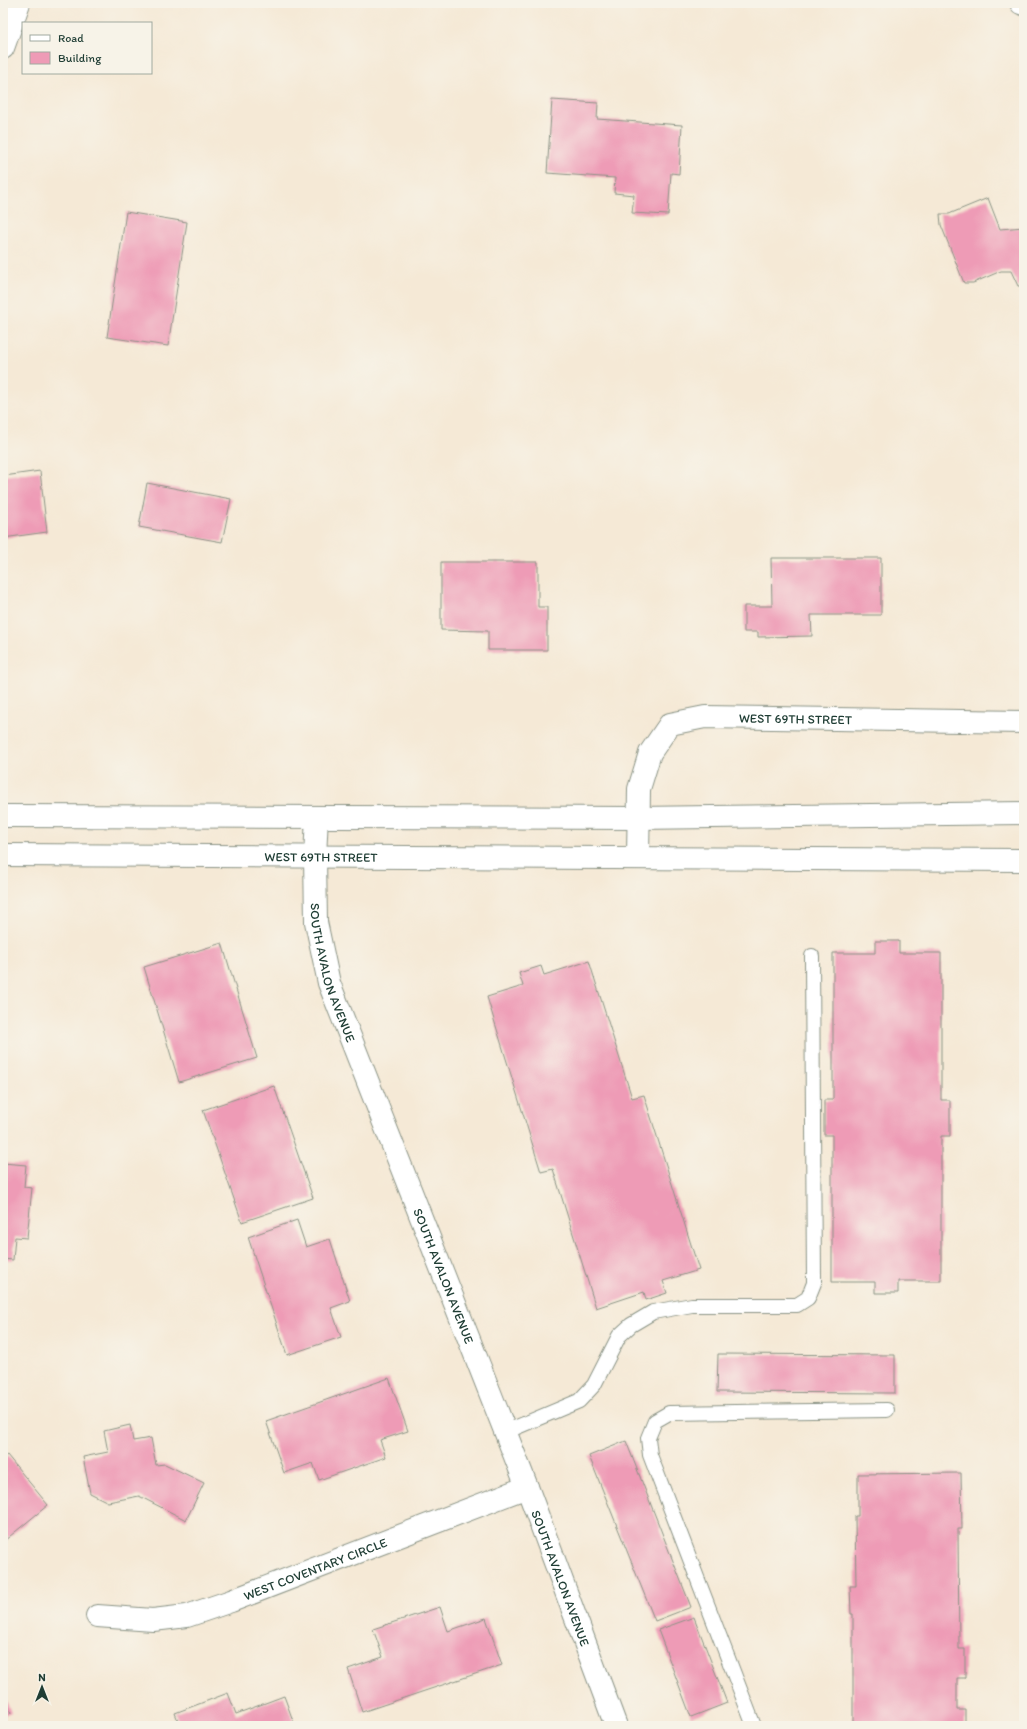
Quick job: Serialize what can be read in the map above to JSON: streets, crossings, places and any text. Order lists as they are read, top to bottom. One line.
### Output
{"streets":{"main road":["WEST 69TH STREET","SOUTH AVALON AVENUE","WEST COVENTARY CIRCLE"]},"crossings":[["WEST 69TH STREET","SOUTH AVALON AVENUE"],["SOUTH AVALON AVENUE","WEST COVENTARY CIRCLE"]],"legend":["Road","Building"],"north":"top"}
